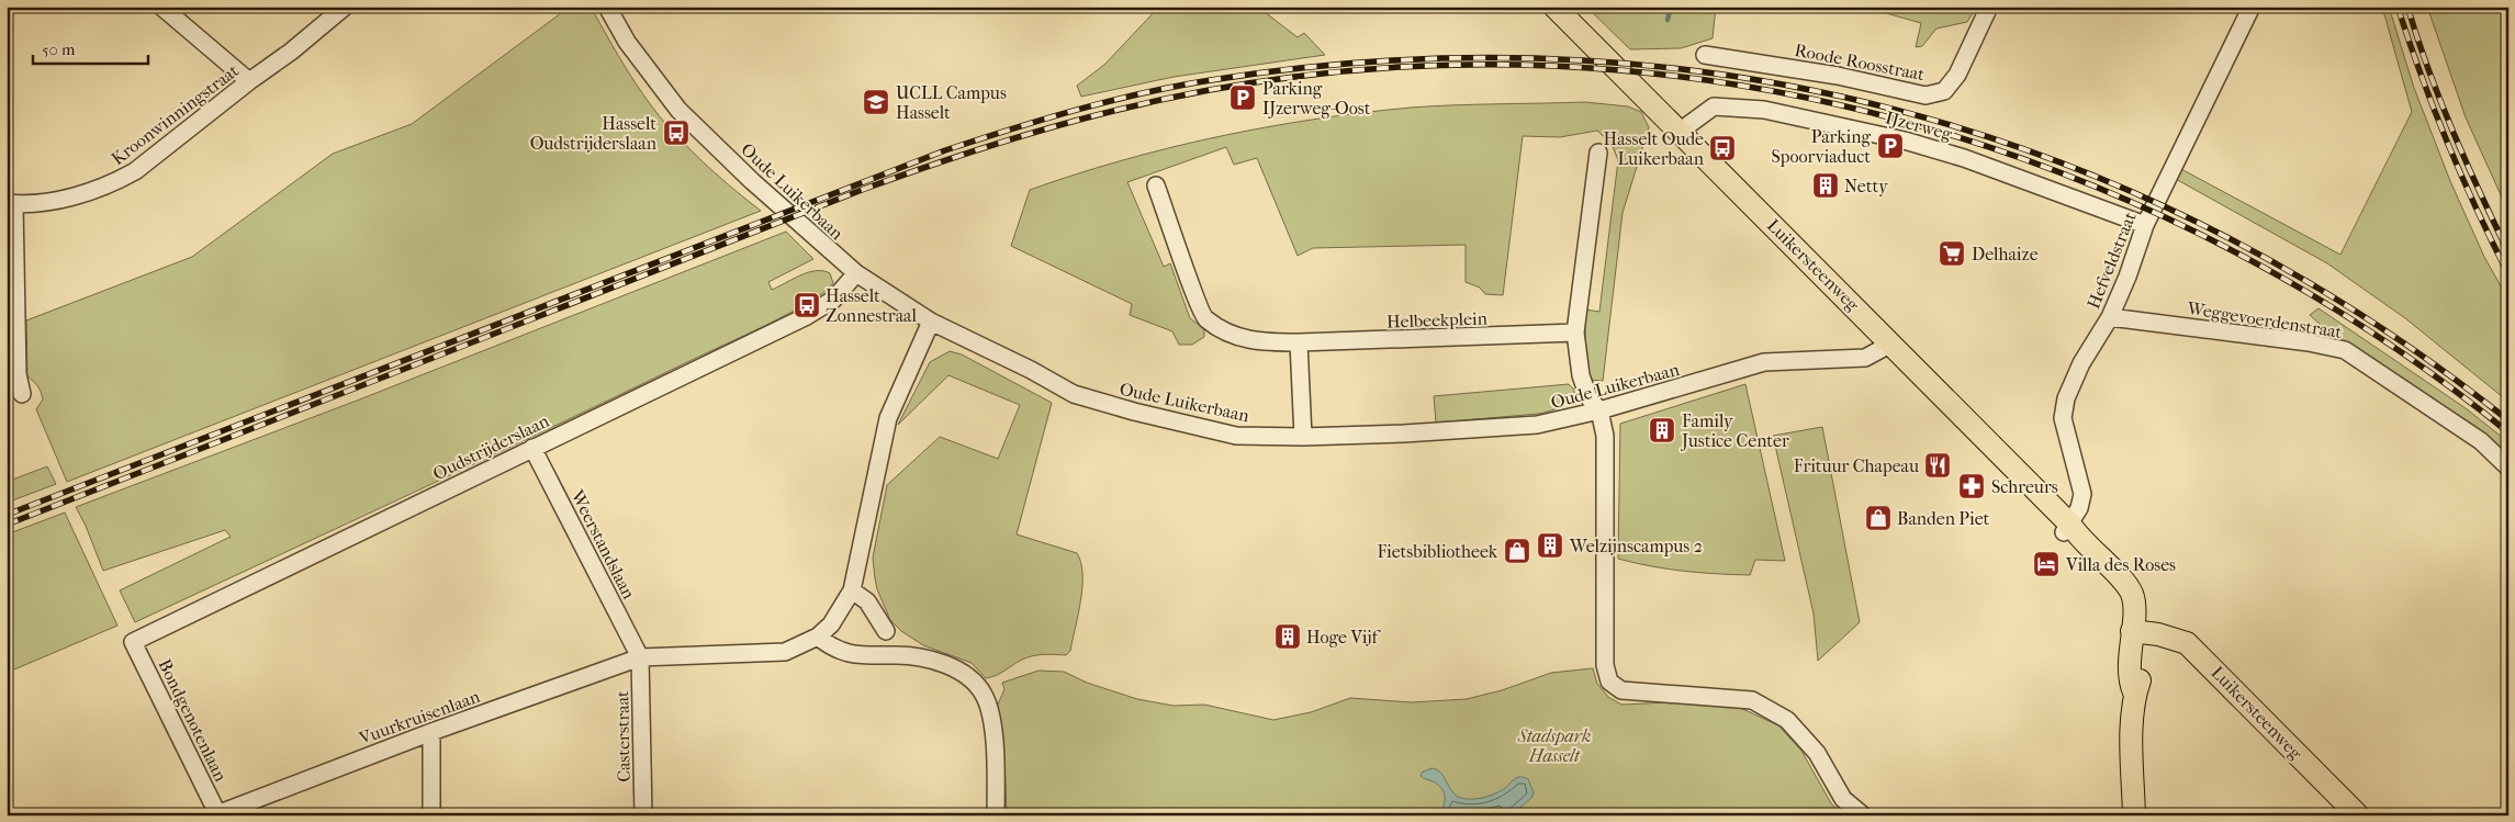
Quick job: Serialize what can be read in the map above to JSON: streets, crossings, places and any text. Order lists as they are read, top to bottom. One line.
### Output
{"streets":{"main road":["Luikersteenweg"],"street":["Roode Roosstraat","Kroonwinningstraat","IJzerweg","Oude Luikerbaan","Hefveldstraat","Helbeekplein","Weggevoerdenstraat","Oudstrijderslaan","Weerstandslaan","Vuurkruisenlaan","Bondgenotenlaan","Casterstraat"]},"crossings":[["IJzerweg","Hefveldstraat"],["IJzerweg","Luikersteenweg"],["Oude Luikerbaan","Luikersteenweg"],["Oude Luikerbaan","Oudstrijderslaan"],["Hefveldstraat","Luikersteenweg"],["Hefveldstraat","Weggevoerdenstraat"],["Oudstrijderslaan","Weerstandslaan"],["Oudstrijderslaan","Bondgenotenlaan"],["Weerstandslaan","Vuurkruisenlaan"],["Weerstandslaan","Casterstraat"],["Vuurkruisenlaan","Bondgenotenlaan"],["Vuurkruisenlaan","Casterstraat"]],"parks":["Stadspark Hasselt"],"places":{"parking":["Parking IJzerweg-Oost","Parking Spoorviaduct"],"school or university":["UCLL Campus Hasselt"],"bus stop":["Hasselt Oudstrijderslaan","Hasselt Oude Luikerbaan","Hasselt Zonnestraal"],"building":["Netty","Family Justice Center","Welzijnscampus 2","Hoge Vijf"],"supermarket":["Delhaize"],"restaurant":["Frituur Chapeau"],"pharmacy":["Schreurs"],"shop":["Banden Piet","Fietsbibliotheek"],"hotel":["Villa des Roses"]},"scale_bar":"50 m"}
